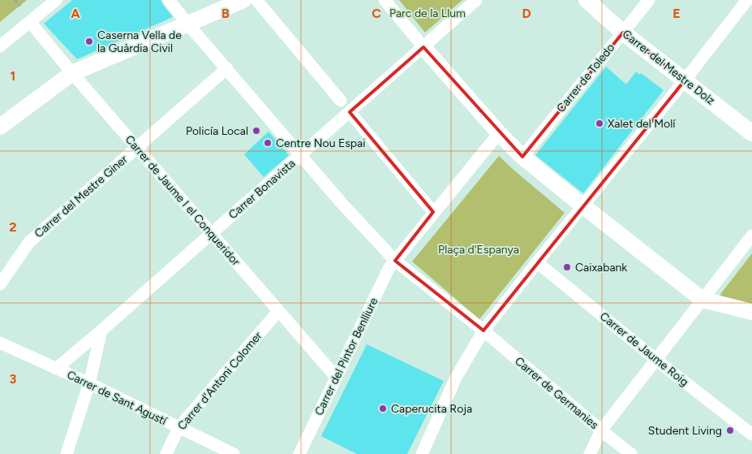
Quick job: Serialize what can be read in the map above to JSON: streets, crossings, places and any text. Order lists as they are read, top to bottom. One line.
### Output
{"streets":{"street":["Carrer del Mestre Dolz","Carrer de Toledo","Carrer Bonavista","Carrer del Mestre Giner","Carrer de Jaume I el Conqueridor","Carrer de Jaume Roig","Carrer del Pintor Benlliure","Carrer d'Antoni Colomer","Carrer de Germanies","Carrer de Sant Agustí"]},"crossings":[["Carrer del Mestre Dolz","Carrer de Toledo"],["Carrer Bonavista","Carrer de Jaume I el Conqueridor"],["Carrer Bonavista","Carrer de Sant Agustí"],["Carrer del Mestre Giner","Carrer de Jaume I el Conqueridor"],["Carrer de Jaume I el Conqueridor","Carrer del Pintor Benlliure"],["Carrer de Jaume I el Conqueridor","Carrer d'Antoni Colomer"],["Carrer d'Antoni Colomer","Carrer de Sant Agustí"]],"parks":["Parc de la Llum","Plaça d'Espanya"],"places":["Caserna Vella de la Guàrdia Civil","Xalet del Molí","Policía Local","Centre Nou Espai","Caixabank","Caperucita Roja","Student Living"],"grid":{"columns":["A","B","C","D","E"],"rows":["1","2","3"]}}
